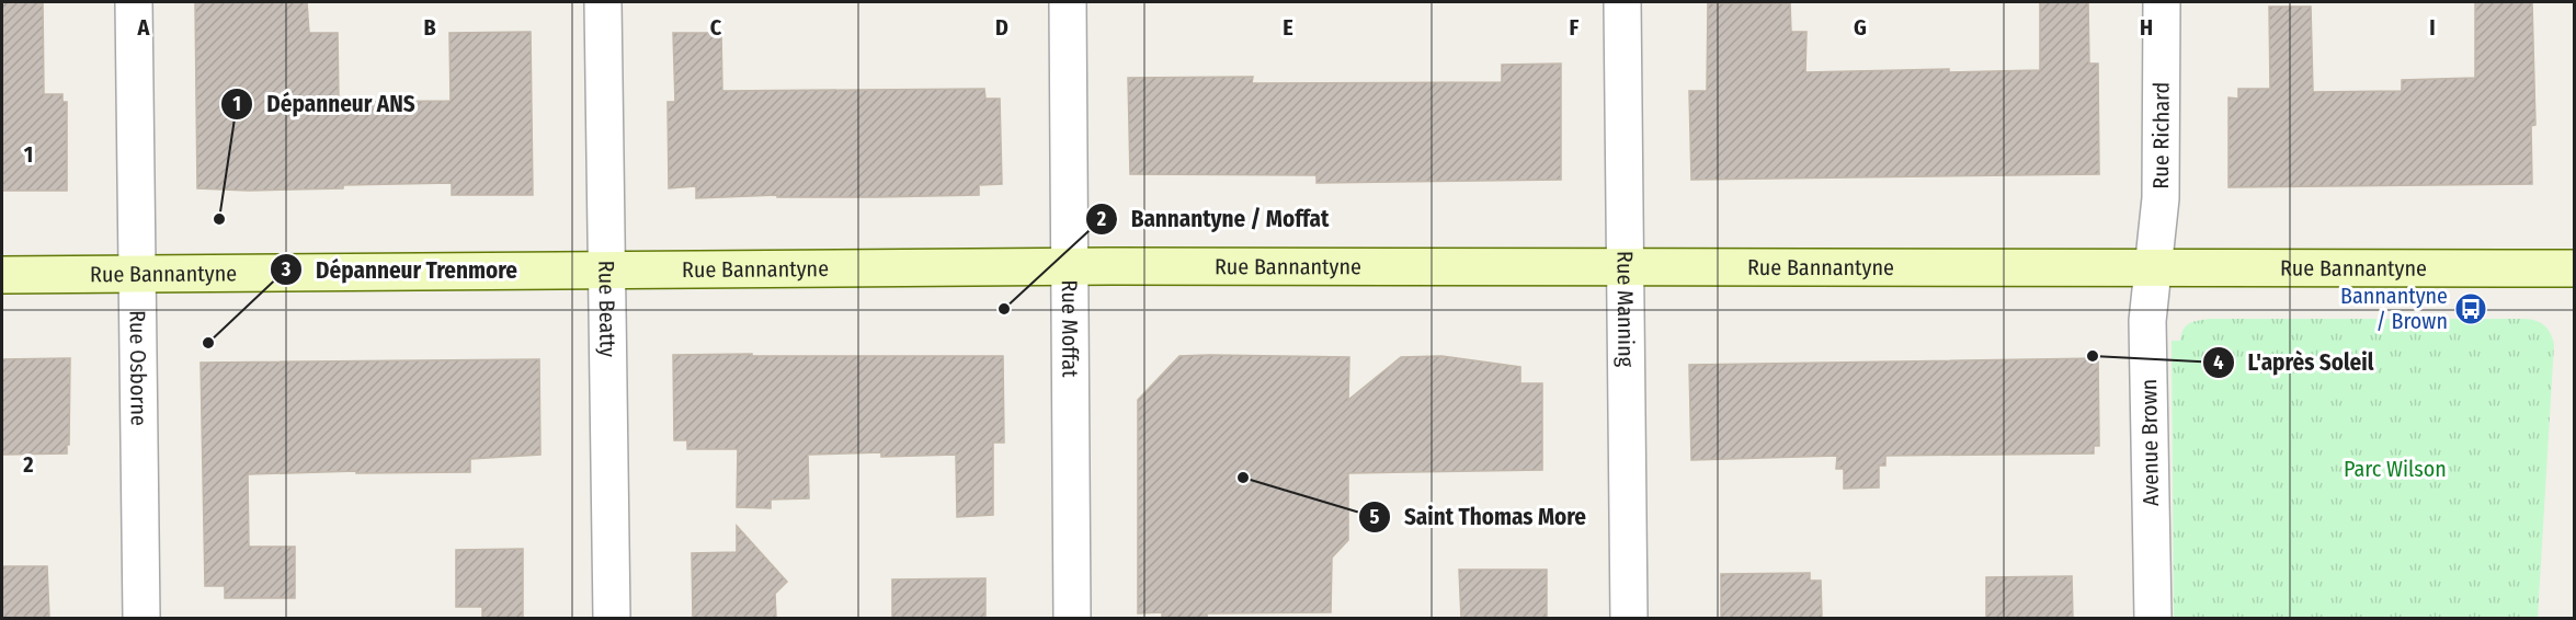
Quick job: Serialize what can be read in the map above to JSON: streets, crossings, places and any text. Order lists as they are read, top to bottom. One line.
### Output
{"streets":{"street":["Rue Richard","Rue Bannantyne","Rue Beatty","Rue Manning","Rue Moffat","Rue Osborne","Avenue Brown"]},"crossings":[["Rue Richard","Rue Bannantyne"],["Rue Richard","Avenue Brown"],["Rue Bannantyne","Rue Beatty"],["Rue Bannantyne","Rue Manning"],["Rue Bannantyne","Rue Moffat"],["Rue Bannantyne","Rue Osborne"],["Rue Bannantyne","Avenue Brown"]],"parks":["Parc Wilson"],"places":{"other":["Dépanneur ANS","Bannantyne / Moffat","Dépanneur Trenmore","L'après Soleil","Saint Thomas More"],"bus stop":["Bannantyne / Brown"]},"grid":{"columns":["A","B","C","D","E","F","G","H","I"],"rows":["1","2"]}}
